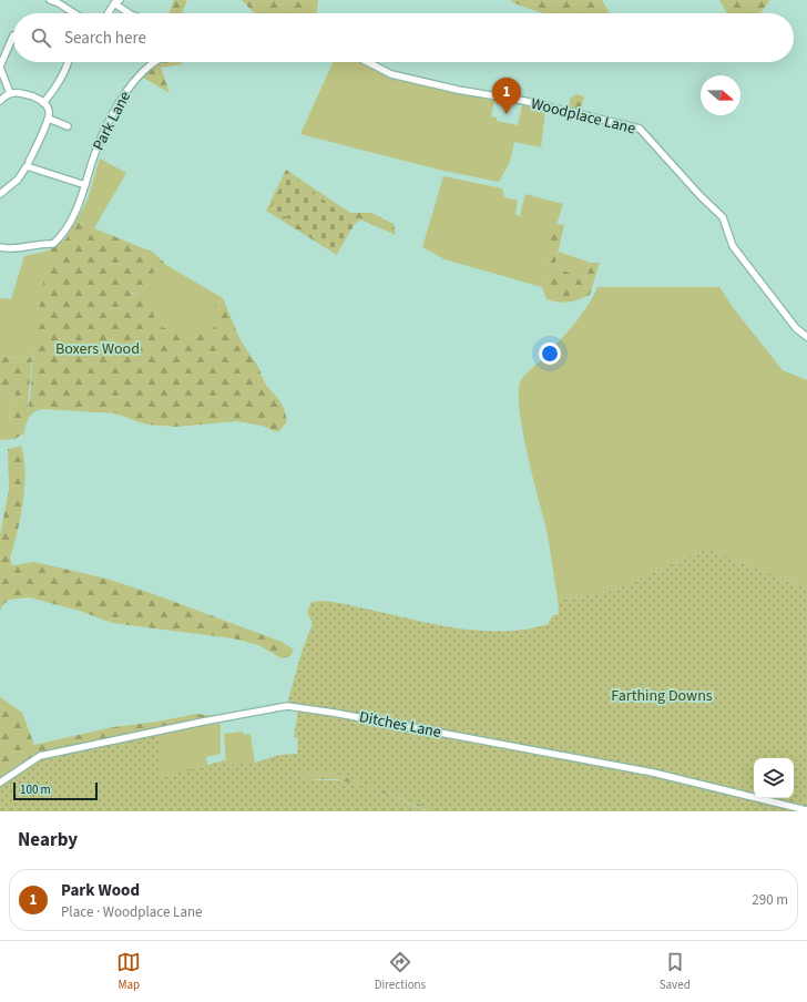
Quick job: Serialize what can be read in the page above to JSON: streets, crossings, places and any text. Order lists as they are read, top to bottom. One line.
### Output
{"streets":{"street":["Woodplace Lane","Park Lane","Ditches Lane"]},"parks":["Boxers Wood","Farthing Downs"],"scale_bar":"100 m","north":"right","page":{"search":"Search here","pins":"1","scale":"100 m","heading":"Nearby","list":[{"mark":"1","name":"Park Wood","note":"Place · Woodplace Lane","value":"290 m"}],"nav":["Map","Directions","Saved"]}}
